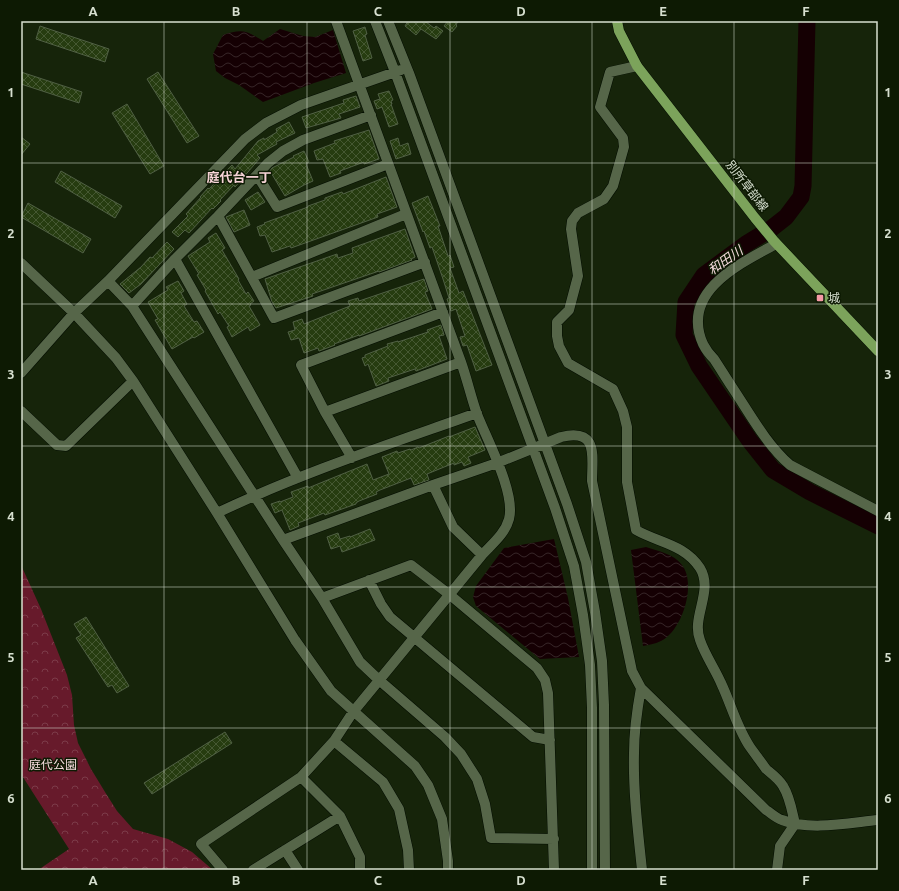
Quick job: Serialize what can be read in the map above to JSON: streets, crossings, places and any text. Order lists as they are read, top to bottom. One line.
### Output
{"streets":{"main road":["別所草部線"]},"districts":["庭代台一丁"],"water":["和田川"],"parks":["庭代公園"],"places":{"transit":["城"]},"grid":{"columns":["A","B","C","D","E","F"],"rows":["1","2","3","4","5","6"]}}
